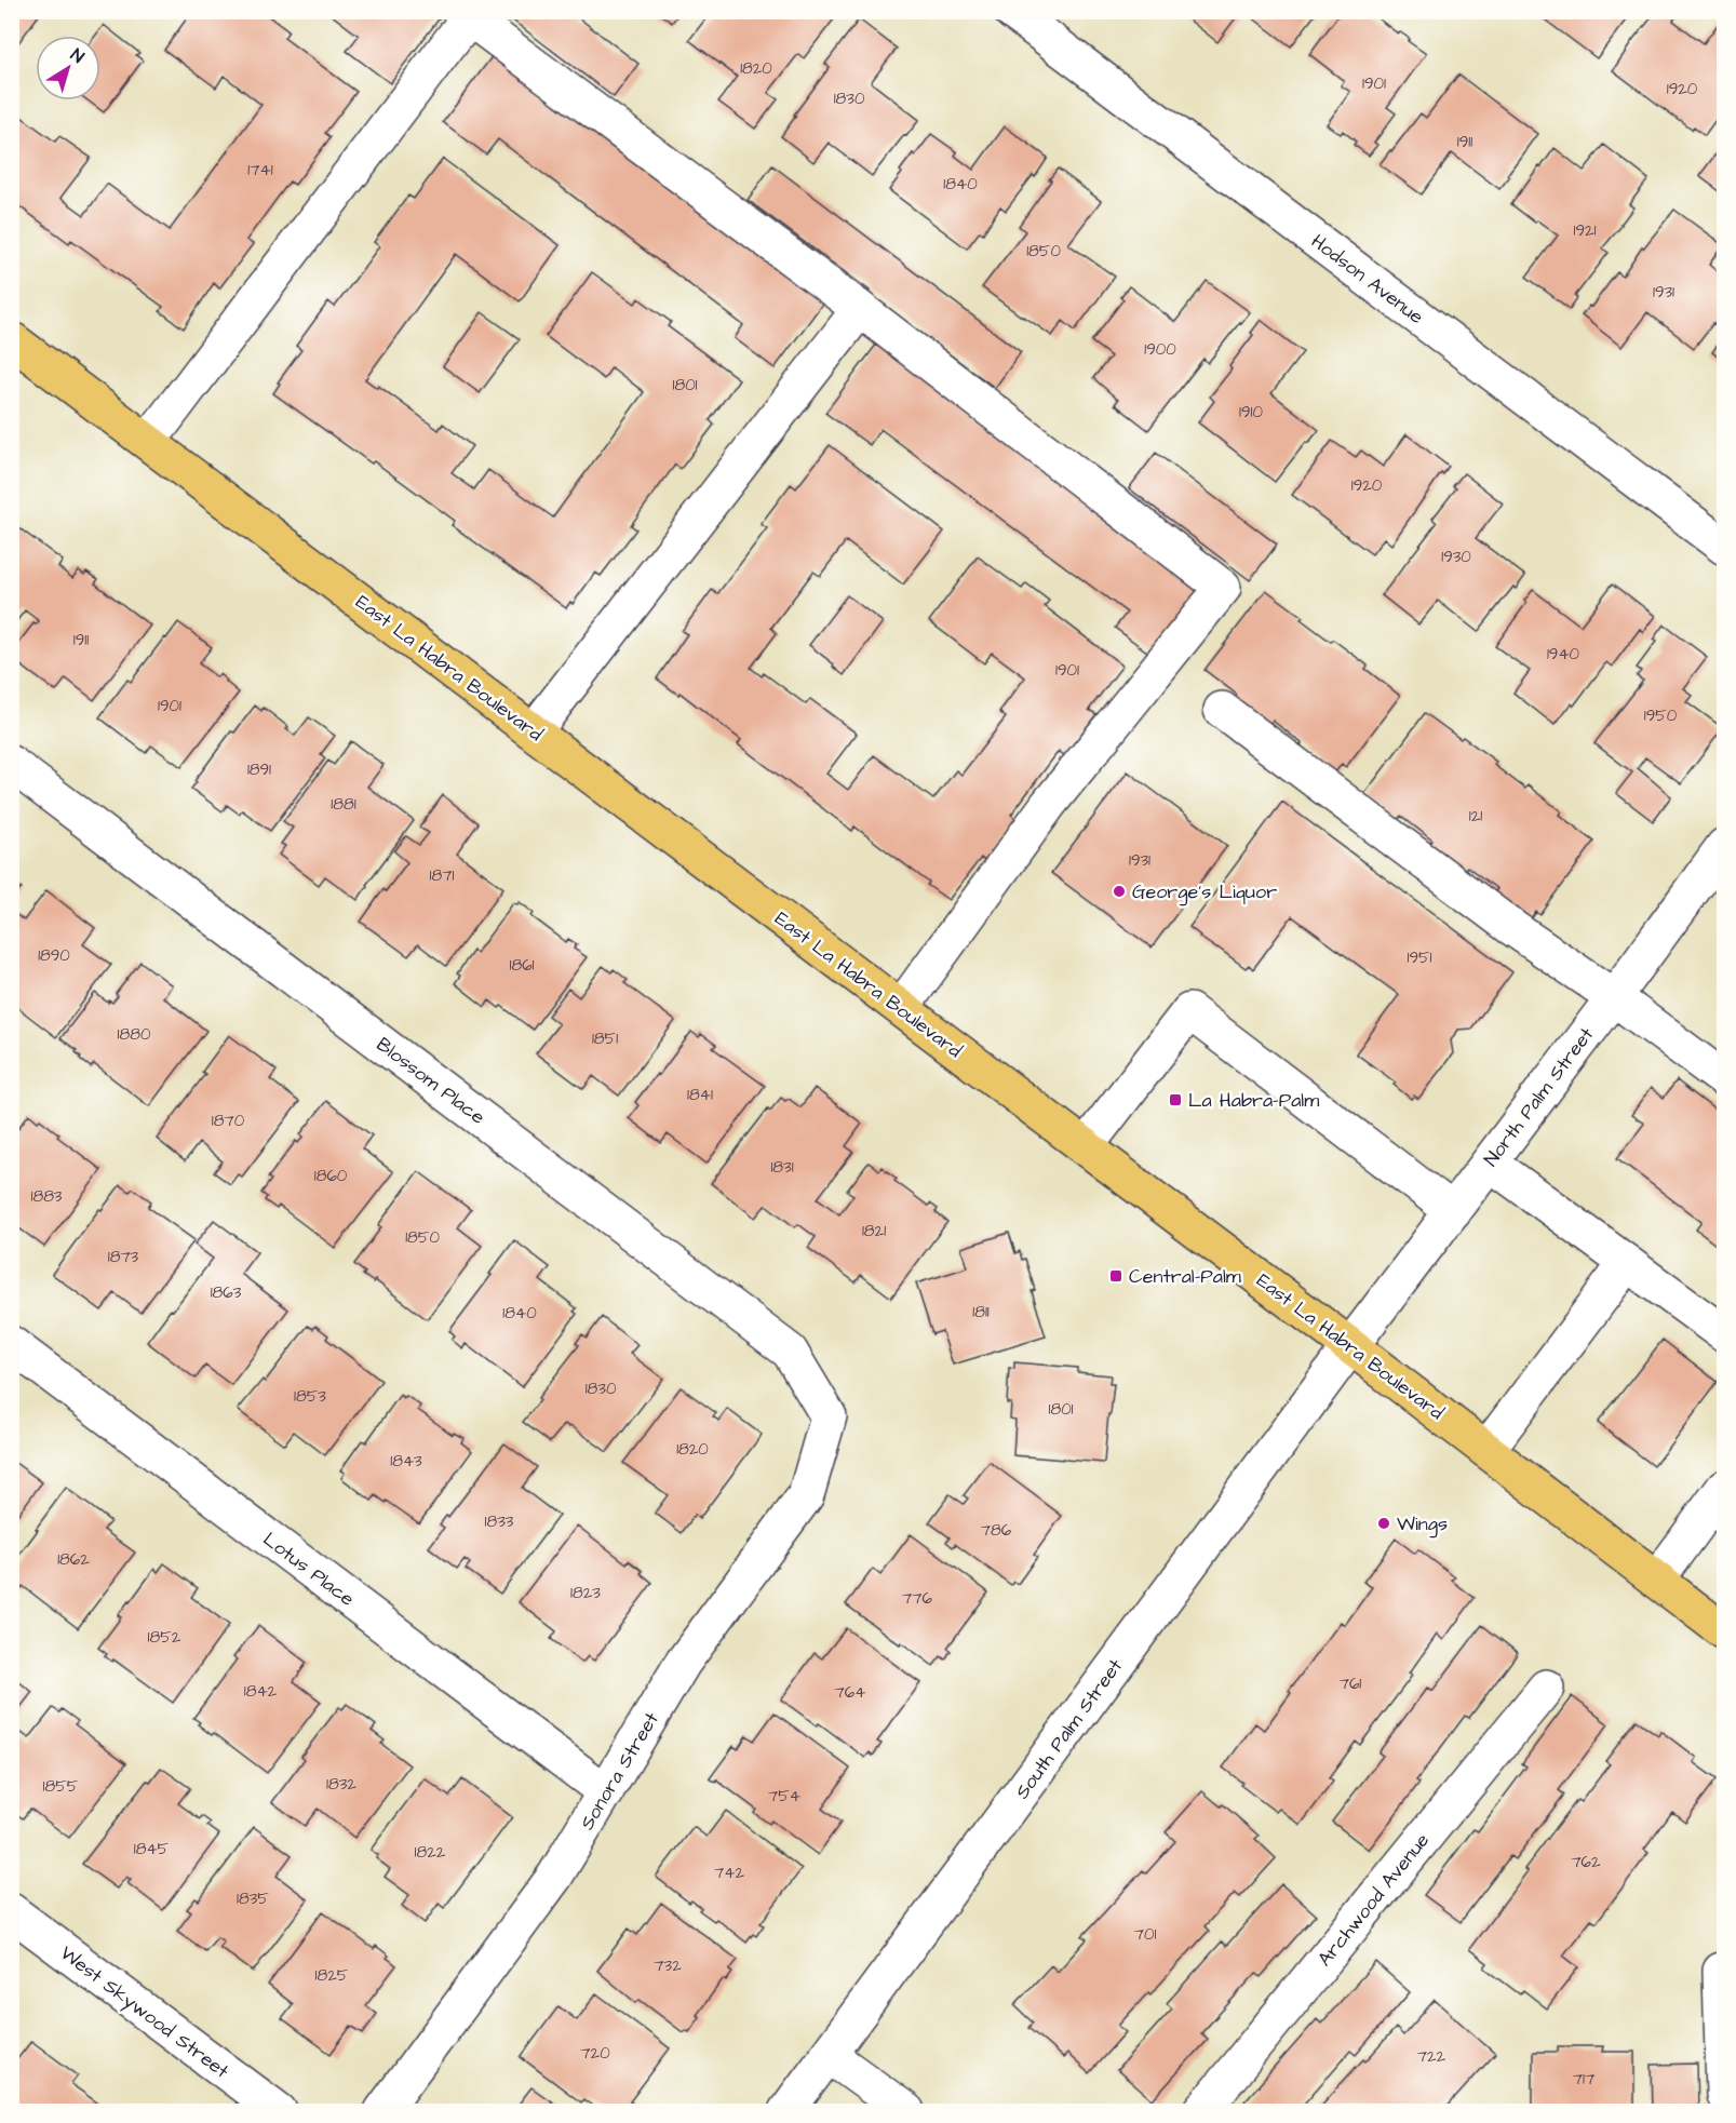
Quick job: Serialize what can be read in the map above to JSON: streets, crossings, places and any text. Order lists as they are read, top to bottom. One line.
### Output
{"streets":{"main road":["East La Habra Boulevard"],"street":["Hodson Avenue","Blossom Place","North Palm Street","Lotus Place","South Palm Street","Sonora Street","Archwood Avenue","West Skywood Street"]},"crossings":[["East La Habra Boulevard","North Palm Street"],["East La Habra Boulevard","South Palm Street"],["Blossom Place","Sonora Street"],["North Palm Street","South Palm Street"],["Lotus Place","Sonora Street"]],"places":{"other":["George's Liquor","Wings"],"transit":["La Habra-Palm","Central-Palm"]},"house_numbers":["1820","1901","1920","1830","1911","1741","1840","1921","1850","1931","1900","1801","1910","1920","1930","1911","1940","1901","1901","1950","1891","1881","121","1931","1871","1890","1951","1861","1880","1851","1841","1870","1831","1860","1883","1821","1850","1873","1863","1811","1840","1830","1853","1801","1820","1843","1833","786","1862","1823","776","1852","761","1842","764","1832","1855","754","1845","1822","762","742","1835","701","732","1825","720","722","717"],"north":"top right"}
